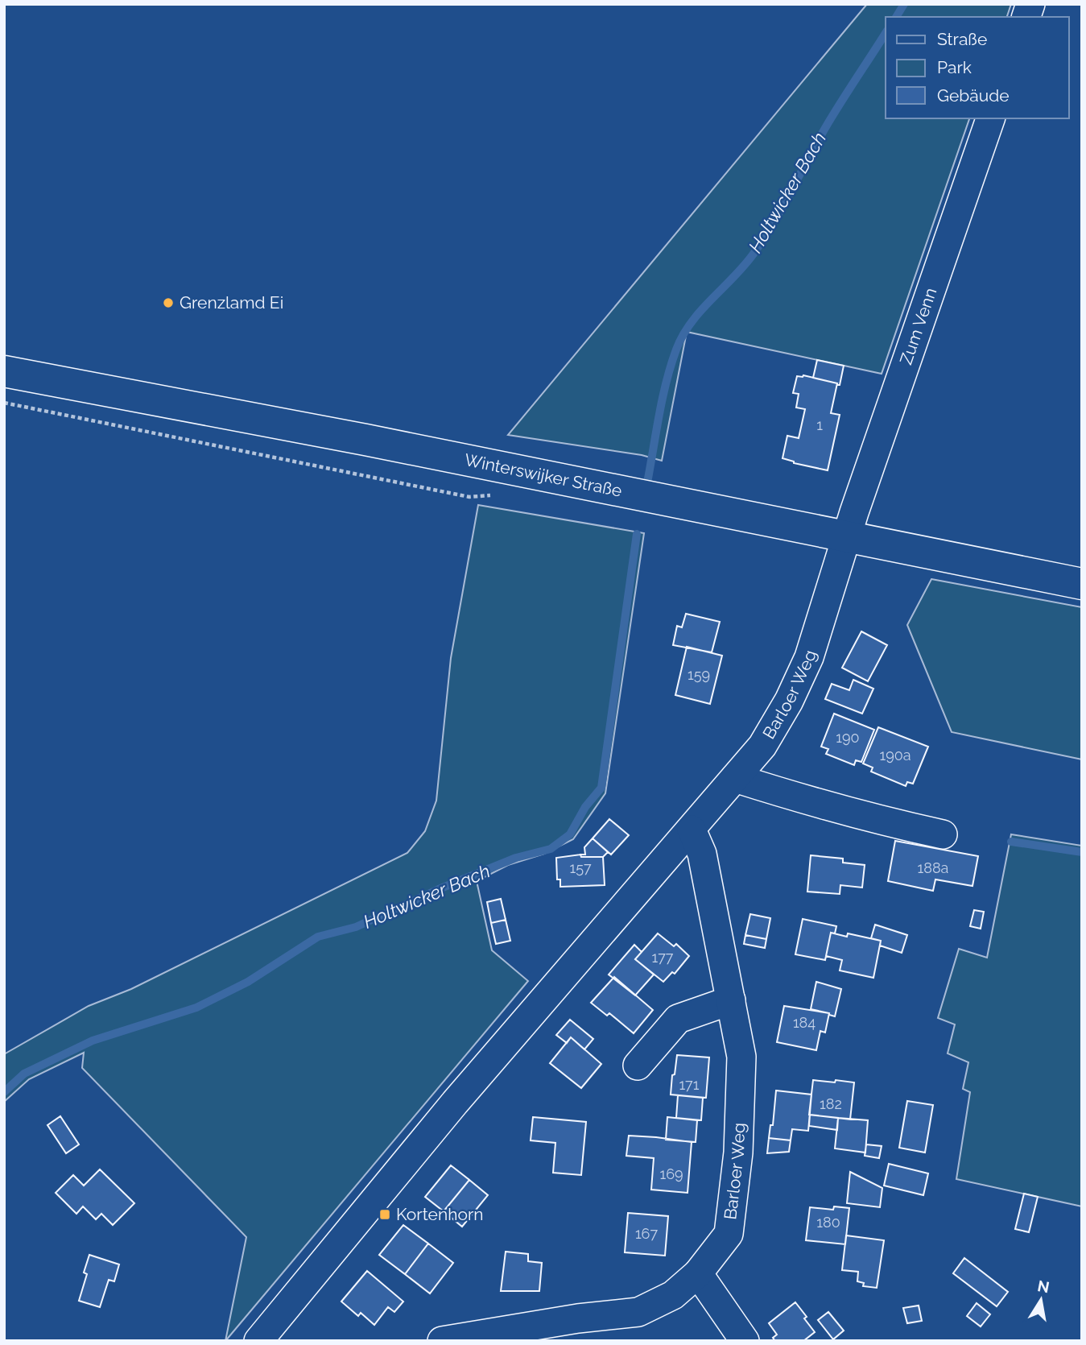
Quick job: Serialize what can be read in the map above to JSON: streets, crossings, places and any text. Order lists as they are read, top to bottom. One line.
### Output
{"streets":{"main road":["Winterswijker Straße"],"street":["Zum Venn","Barloer Weg"]},"crossings":[["Zum Venn","Winterswijker Straße"],["Zum Venn","Barloer Weg"],["Winterswijker Straße","Barloer Weg"]],"water":["Holtwicker Bach"],"places":{"other":["Grenzlamd Ei"],"transit":["Kortenhorn"]},"house_numbers":["1","159","190","190a","157","188a","177","184","171","182","169","180","167"],"legend":["Straße","Park","Gebäude"],"north":"top"}
